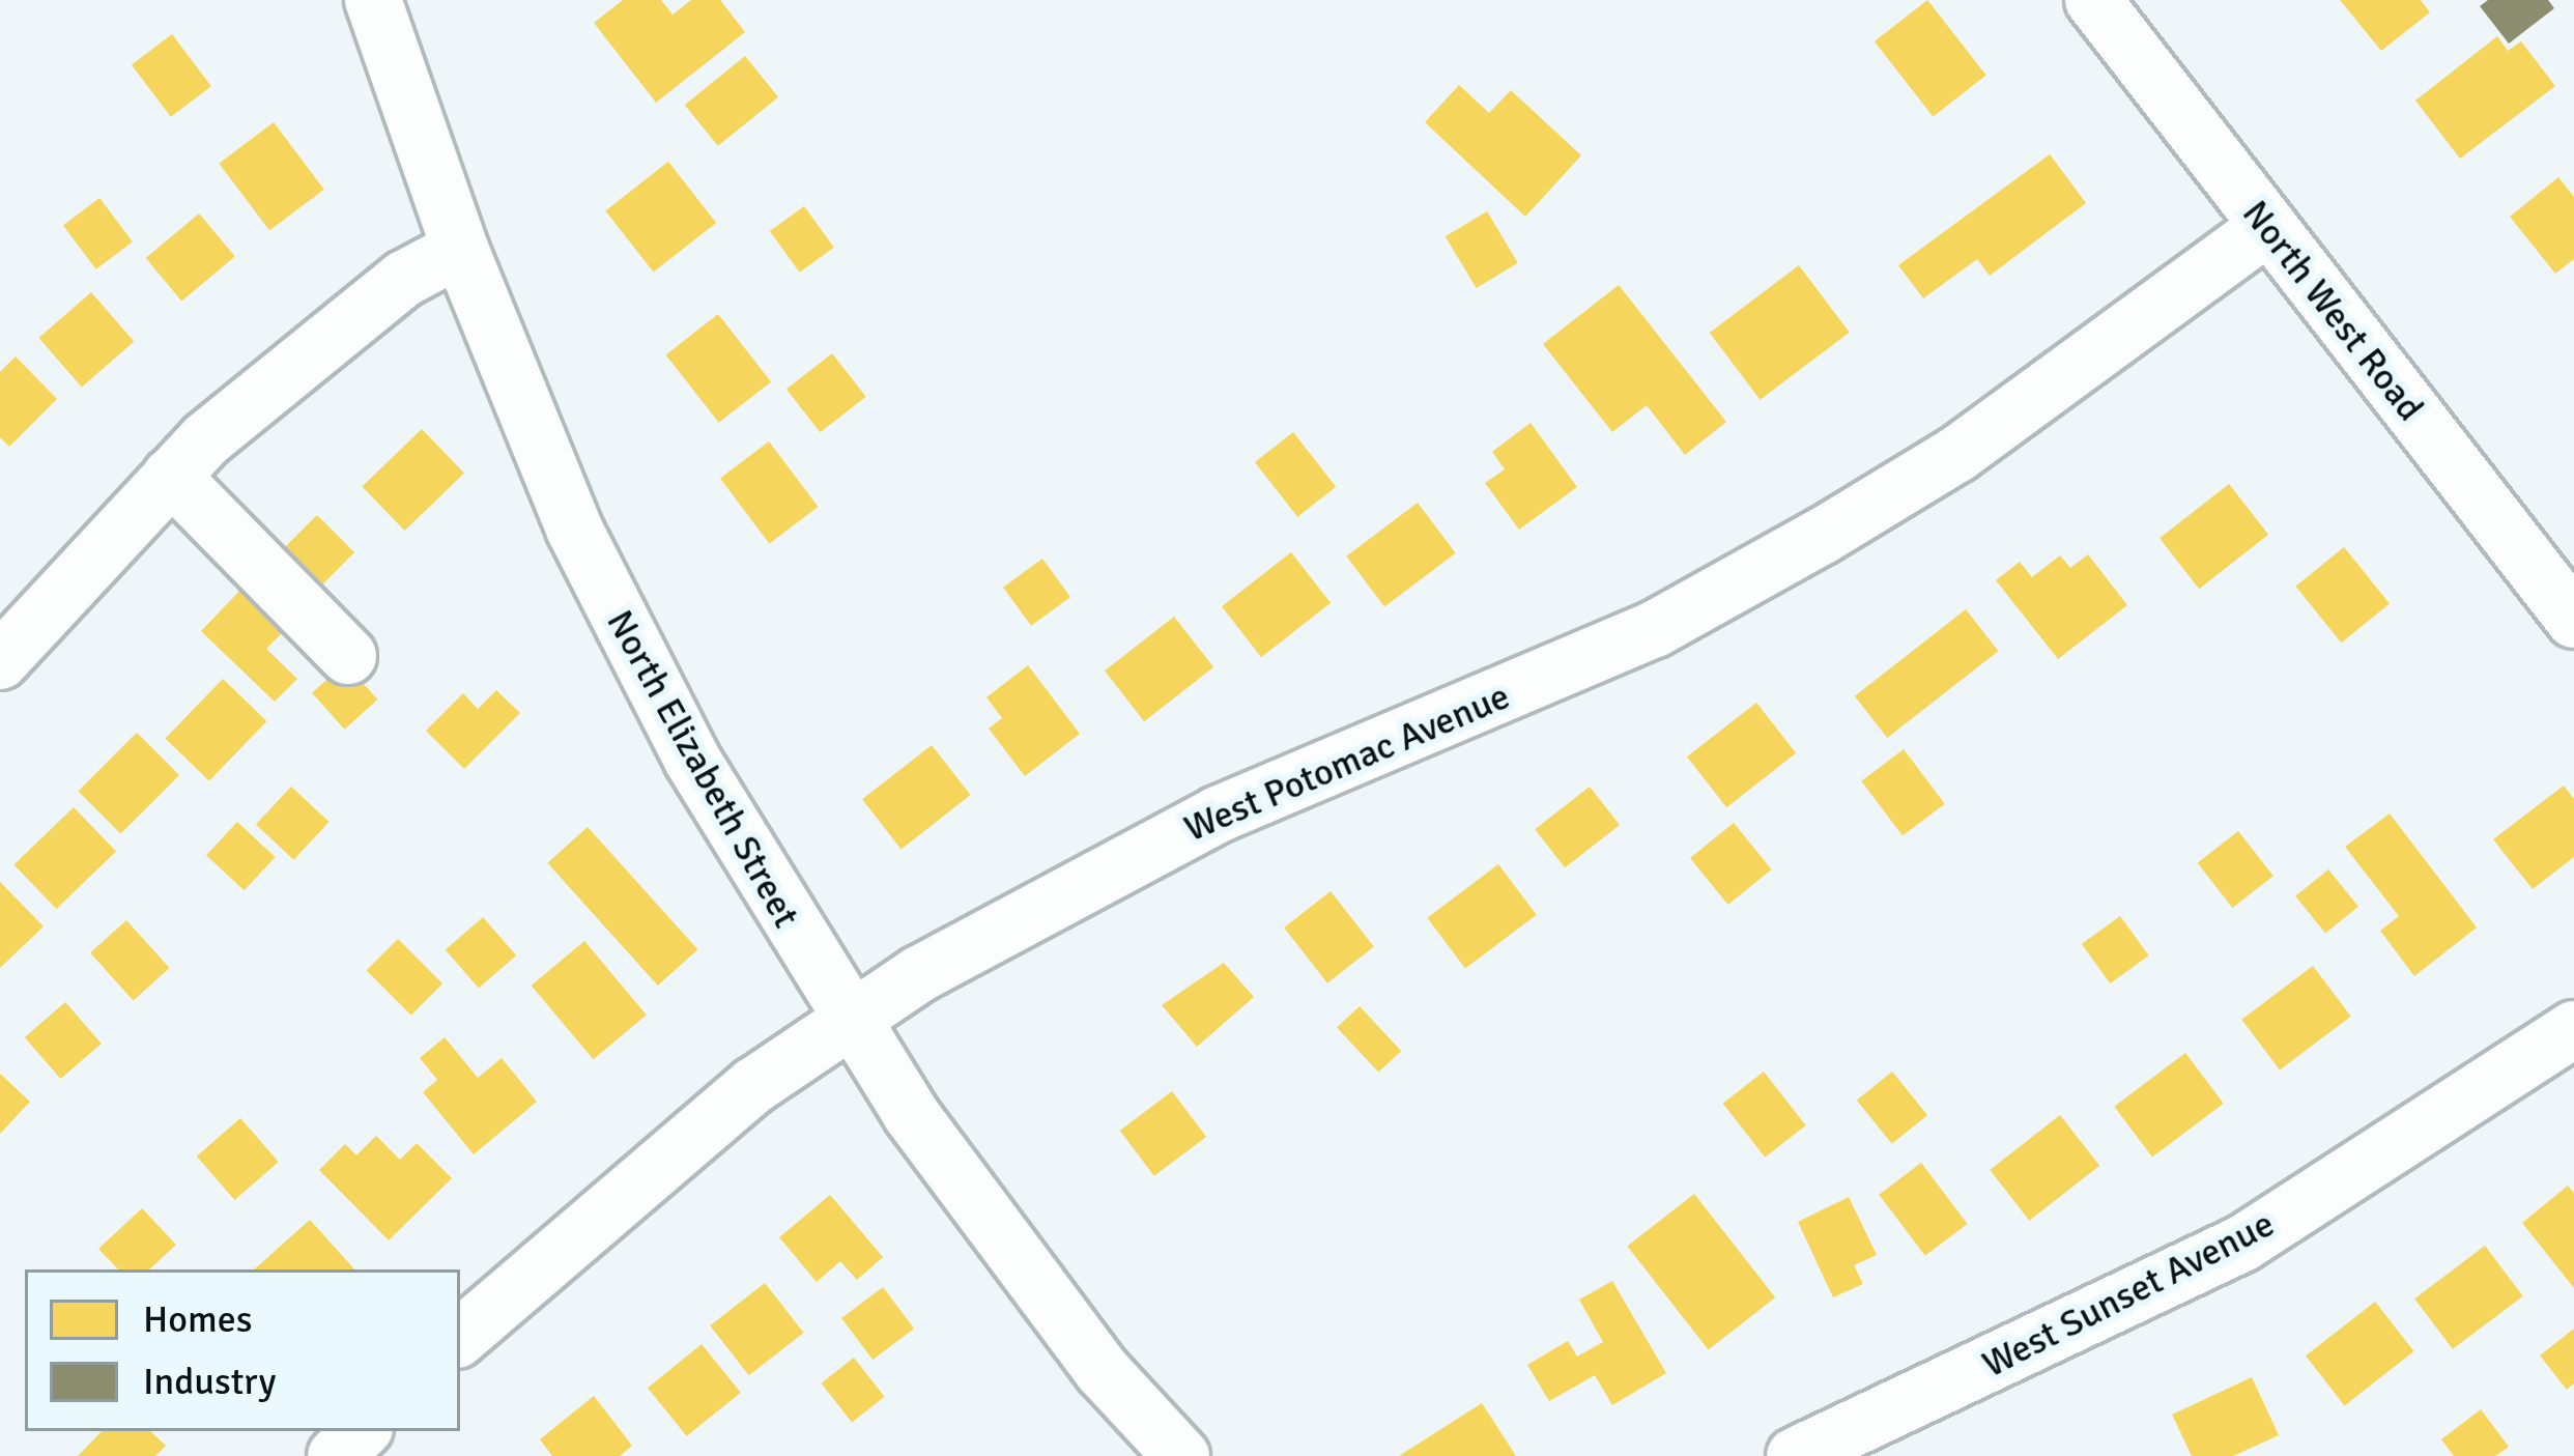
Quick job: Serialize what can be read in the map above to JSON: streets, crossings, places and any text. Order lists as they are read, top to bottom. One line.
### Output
{"streets":{"street":["North West Road","West Potomac Avenue","North Elizabeth Street","West Sunset Avenue"]},"crossings":[["North West Road","West Potomac Avenue"],["West Potomac Avenue","North Elizabeth Street"]],"legend":["Homes","Industry"]}
